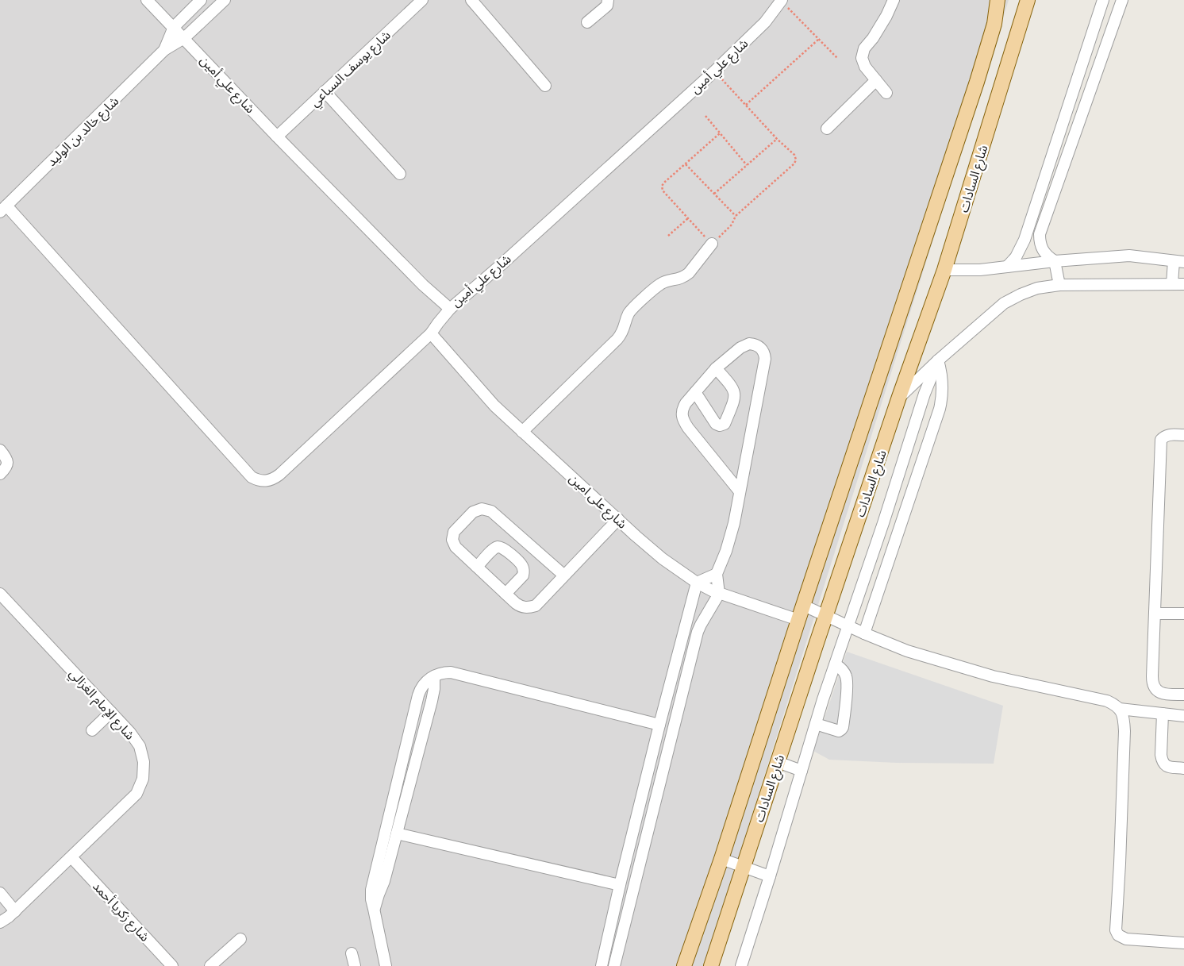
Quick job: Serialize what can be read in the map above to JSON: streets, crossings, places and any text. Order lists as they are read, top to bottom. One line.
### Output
{"streets":{"main road":["شارع السادات"],"street":["شارع علي أمين","شارع يوسف السباعي","شارع خالد بن الوليد","شارع على امين","شارع الإمام الغزالي","شارع زكريا أحمد"]},"crossings":[["شارع علي أمين","شارع يوسف السباعي"],["شارع السادات","شارع على امين"],["شارع الإمام الغزالي","شارع زكريا أحمد"]]}
